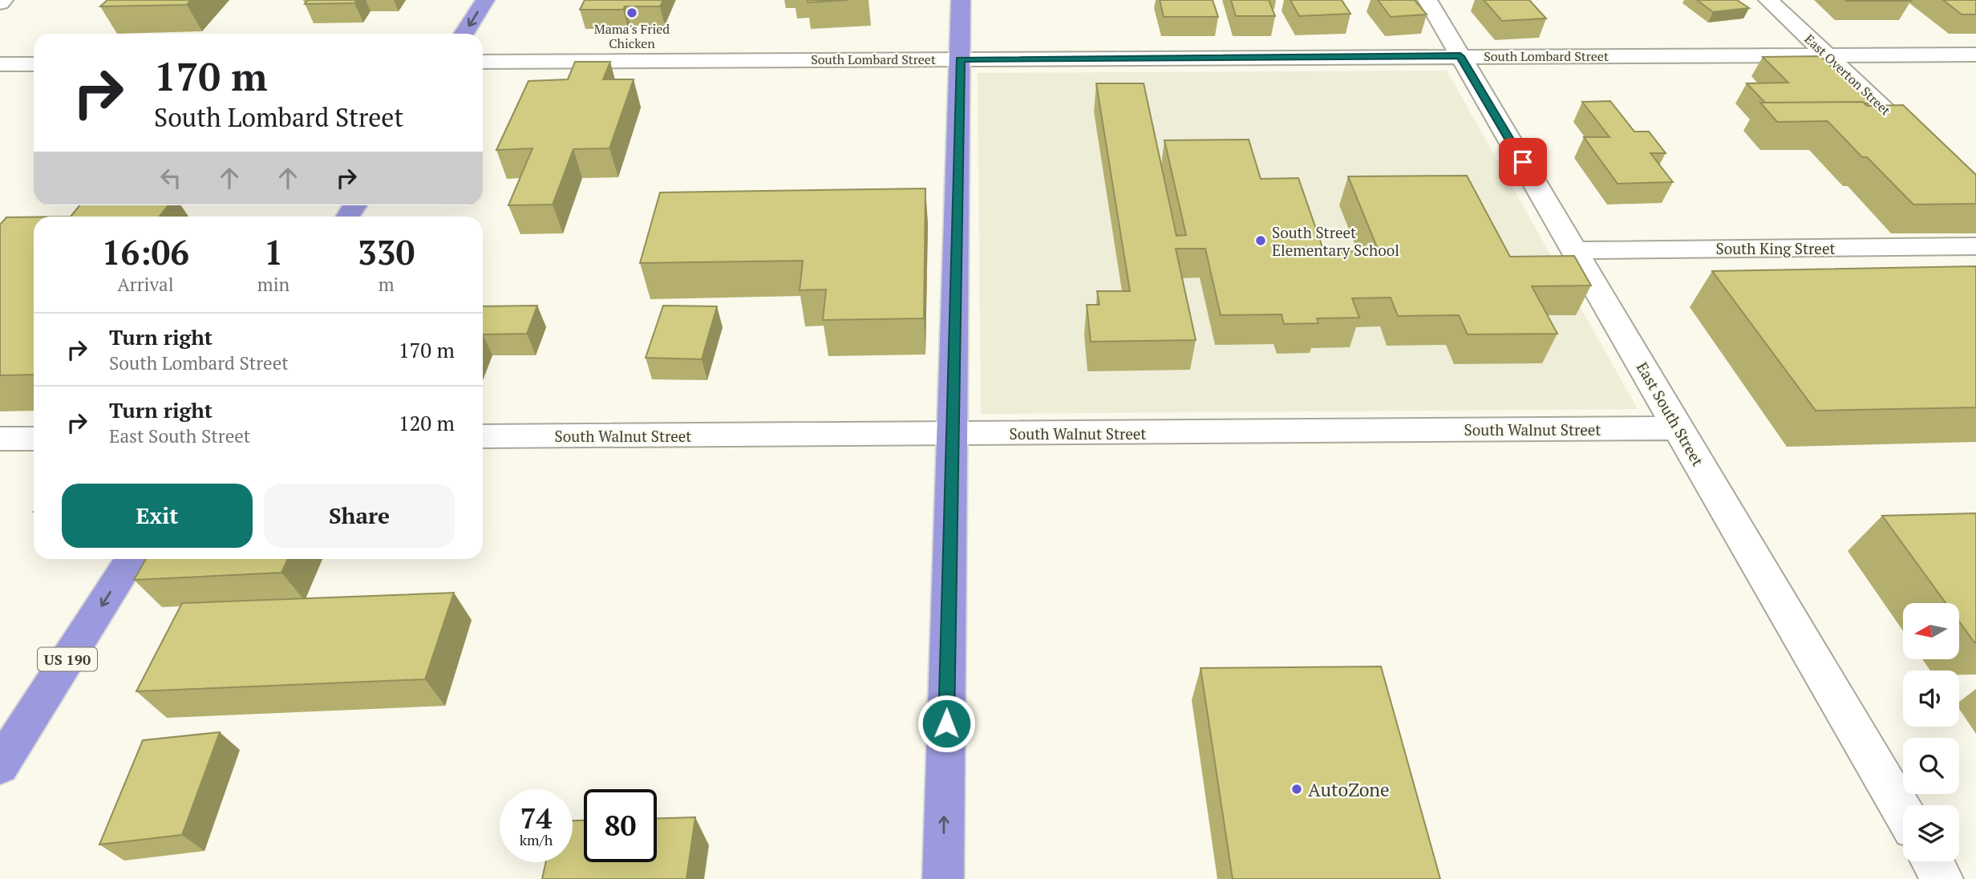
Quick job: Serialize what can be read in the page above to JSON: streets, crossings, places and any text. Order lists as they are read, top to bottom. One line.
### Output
{"streets":{"highway":["US 190"],"street":["South Lombard Street","East Overton Street","South King Street","East South Street","South Walnut Street"]},"crossings":[["South Lombard Street","East Overton Street"],["South Lombard Street","East South Street"],["South King Street","East South Street"],["East South Street","South Walnut Street"]],"places":["Mama's Fried Chicken","South Street Elementary School","AutoZone"],"north":"left","page":{"turn":["170 m","South Lombard Street"],"eta":["16:06","Arrival","1","min","330","m"],"list":[{"name":"Turn right","note":"South Lombard Street","value":"170 m"},{"name":"Turn right","note":"East South Street","value":"120 m"}],"buttons":["Exit","Share"],"speed":"74 km/h","limit":"80"}}
